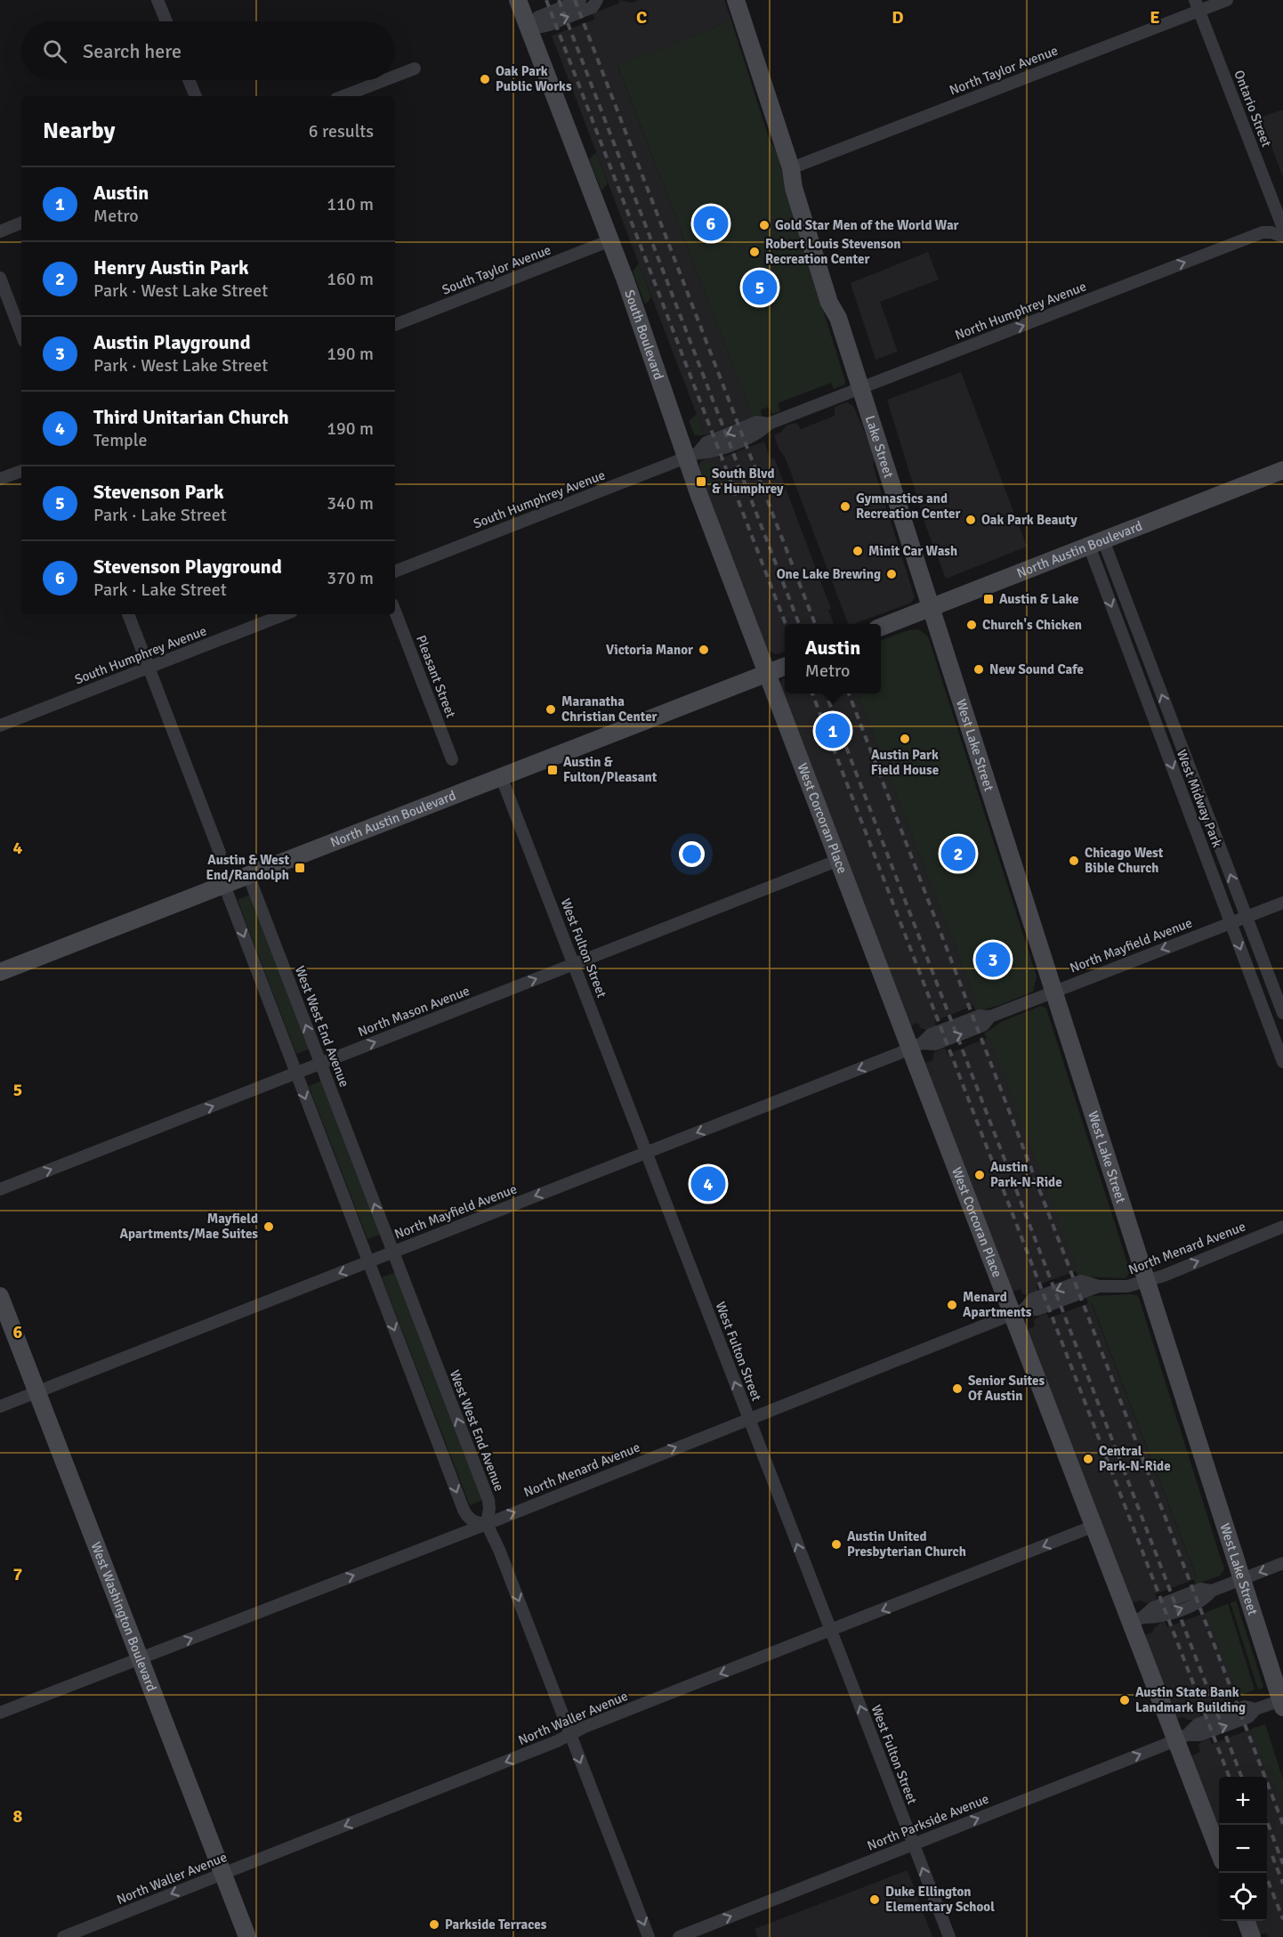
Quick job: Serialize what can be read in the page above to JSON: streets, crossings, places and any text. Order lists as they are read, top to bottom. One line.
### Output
{"streets":{"street":["North Taylor Avenue","Ontario Street","South Taylor Avenue","North Humphrey Avenue","South Boulevard","Lake Street","South Humphrey Avenue","North Austin Boulevard","Pleasant Street","West Lake Street","West Midway Park","West Corcoran Place","North Mayfield Avenue","West Fulton Street","North Mason Avenue","West West End Avenue","North Menard Avenue","West Washington Boulevard","North Waller Avenue","North Parkside Avenue"]},"crossings":[["North Taylor Avenue","Ontario Street"],["North Taylor Avenue","Lake Street"],["South Taylor Avenue","South Boulevard"],["North Humphrey Avenue","South Boulevard"],["North Humphrey Avenue","Lake Street"],["North Humphrey Avenue","South Humphrey Avenue"],["South Boulevard","South Humphrey Avenue"],["South Boulevard","North Austin Boulevard"],["South Boulevard","West Corcoran Place"],["Lake Street","North Austin Boulevard"],["Lake Street","West Lake Street"],["North Austin Boulevard","West Lake Street"],["North Austin Boulevard","West Midway Park"],["North Austin Boulevard","West Corcoran Place"],["North Austin Boulevard","West Fulton Street"],["North Austin Boulevard","West West End Avenue"],["West Lake Street","North Mayfield Avenue"],["West Lake Street","North Menard Avenue"],["West Lake Street","North Parkside Avenue"],["West Midway Park","North Mayfield Avenue"],["West Corcoran Place","North Mayfield Avenue"],["West Corcoran Place","North Mason Avenue"],["West Corcoran Place","North Menard Avenue"],["West Corcoran Place","North Waller Avenue"],["West Corcoran Place","North Parkside Avenue"],["North Mayfield Avenue","West Fulton Street"],["North Mayfield Avenue","West West End Avenue"],["North Mayfield Avenue","West Washington Boulevard"],["West Fulton Street","North Mason Avenue"],["West Fulton Street","North Menard Avenue"],["West Fulton Street","North Waller Avenue"],["West Fulton Street","North Parkside Avenue"],["North Mason Avenue","West West End Avenue"],["West West End Avenue","North Menard Avenue"],["North Menard Avenue","West Washington Boulevard"],["West Washington Boulevard","North Waller Avenue"]],"one_way":["North Humphrey Avenue","North Mayfield Avenue","West Fulton Street","North Mason Avenue","North Menard Avenue","North Waller Avenue","North Parkside Avenue"],"places":{"other":["Oak Park Public Works","Gold Star Men of the World War","Robert Louis Stevenson Recreation Center","Gymnastics and Recreation Center","Oak Park Beauty","Minit Car Wash","One Lake Brewing","Church's Chicken","Victoria Manor","New Sound Cafe","Maranatha Christian Center","Austin Park Field House","Chicago West Bible Church","Austin Park-N-Ride","Mayfield Apartments/Mae Suites","Menard Apartments","Senior Suites Of Austin","Central Park-N-Ride","Austin United Presbyterian Church","Austin State Bank Landmark Building","Duke Ellington Elementary School","Parkside Terraces"],"transit":["South Blvd & Humphrey","Austin & Lake","Austin & Fulton/Pleasant","Austin & West End/Randolph"]},"page":{"search":"Search here","heading":["Nearby","6 results"],"list":[{"mark":"1","name":"Austin","note":"Metro","value":"110 m"},{"mark":"2","name":"Henry Austin Park","note":"Park · West Lake Street","value":"160 m"},{"mark":"3","name":"Austin Playground","note":"Park · West Lake Street","value":"190 m"},{"mark":"4","name":"Third Unitarian Church","note":"Temple","value":"190 m"},{"mark":"5","name":"Stevenson Park","note":"Park · Lake Street","value":"340 m"},{"mark":"6","name":"Stevenson Playground","note":"Park · Lake Street","value":"370 m"}],"pins":["6","5","1","2","3","4"],"popup":["Austin","Metro"],"map_buttons":["+","−"]},"grid":{"columns":["C","D","E"],"rows":["4","5","6","7","8"]}}
